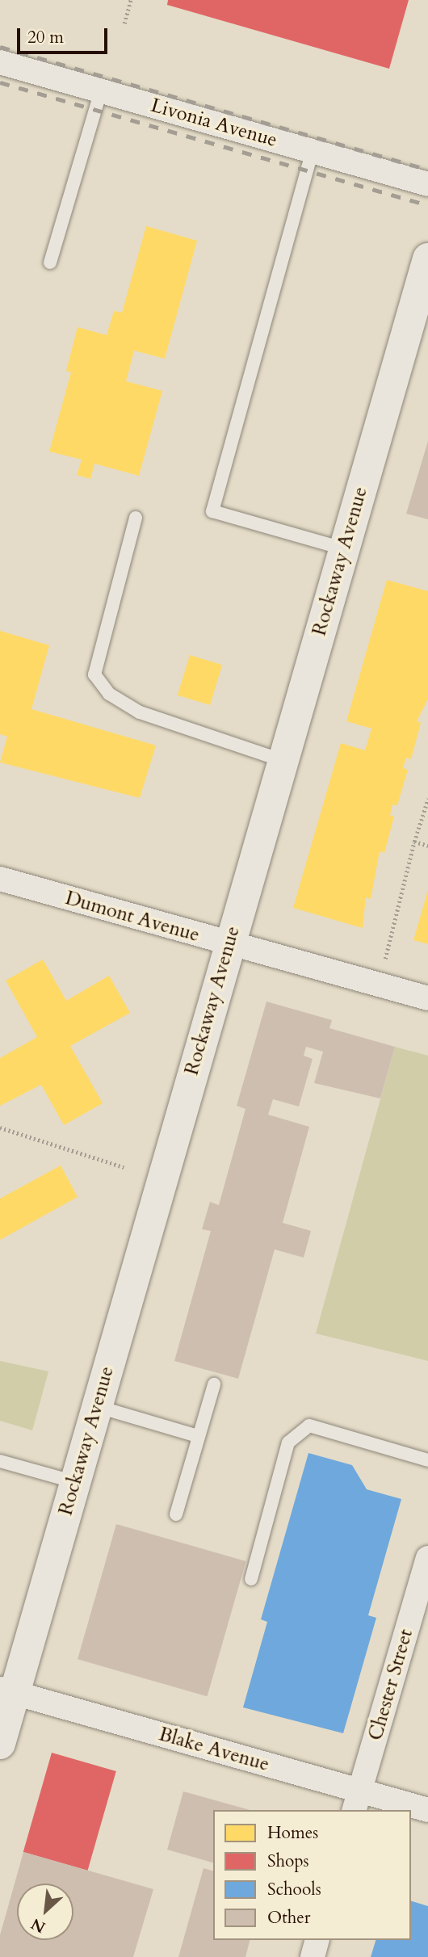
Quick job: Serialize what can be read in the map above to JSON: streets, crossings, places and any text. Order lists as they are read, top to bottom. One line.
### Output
{"streets":{"street":["Livonia Avenue","Rockaway Avenue","Dumont Avenue","Chester Street","Blake Avenue"]},"crossings":[["Rockaway Avenue","Dumont Avenue"],["Rockaway Avenue","Blake Avenue"],["Chester Street","Blake Avenue"]],"legend":["Homes","Shops","Schools","Other"],"scale_bar":"20 m","north":"bottom left"}
